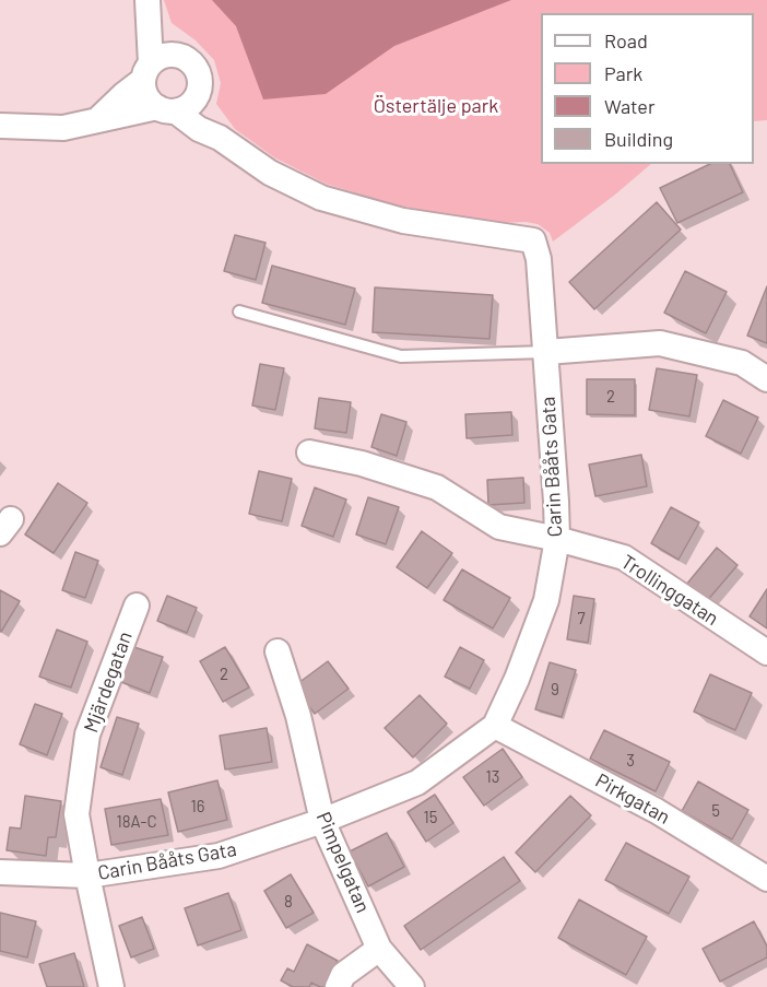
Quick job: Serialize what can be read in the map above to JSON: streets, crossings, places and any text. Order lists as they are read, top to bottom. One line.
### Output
{"streets":{"street":["Carin Bååts Gata","Trollinggatan","Mjärdegatan","Pirkgatan","Pimpelgatan"]},"crossings":[["Carin Bååts Gata","Trollinggatan"],["Carin Bååts Gata","Mjärdegatan"],["Carin Bååts Gata","Pirkgatan"],["Carin Bååts Gata","Pimpelgatan"]],"parks":["Östertälje park"],"house_numbers":["2","7","2","9","3","13","16","5","15","18A-C","8"],"legend":["Road","Park","Water","Building"]}
